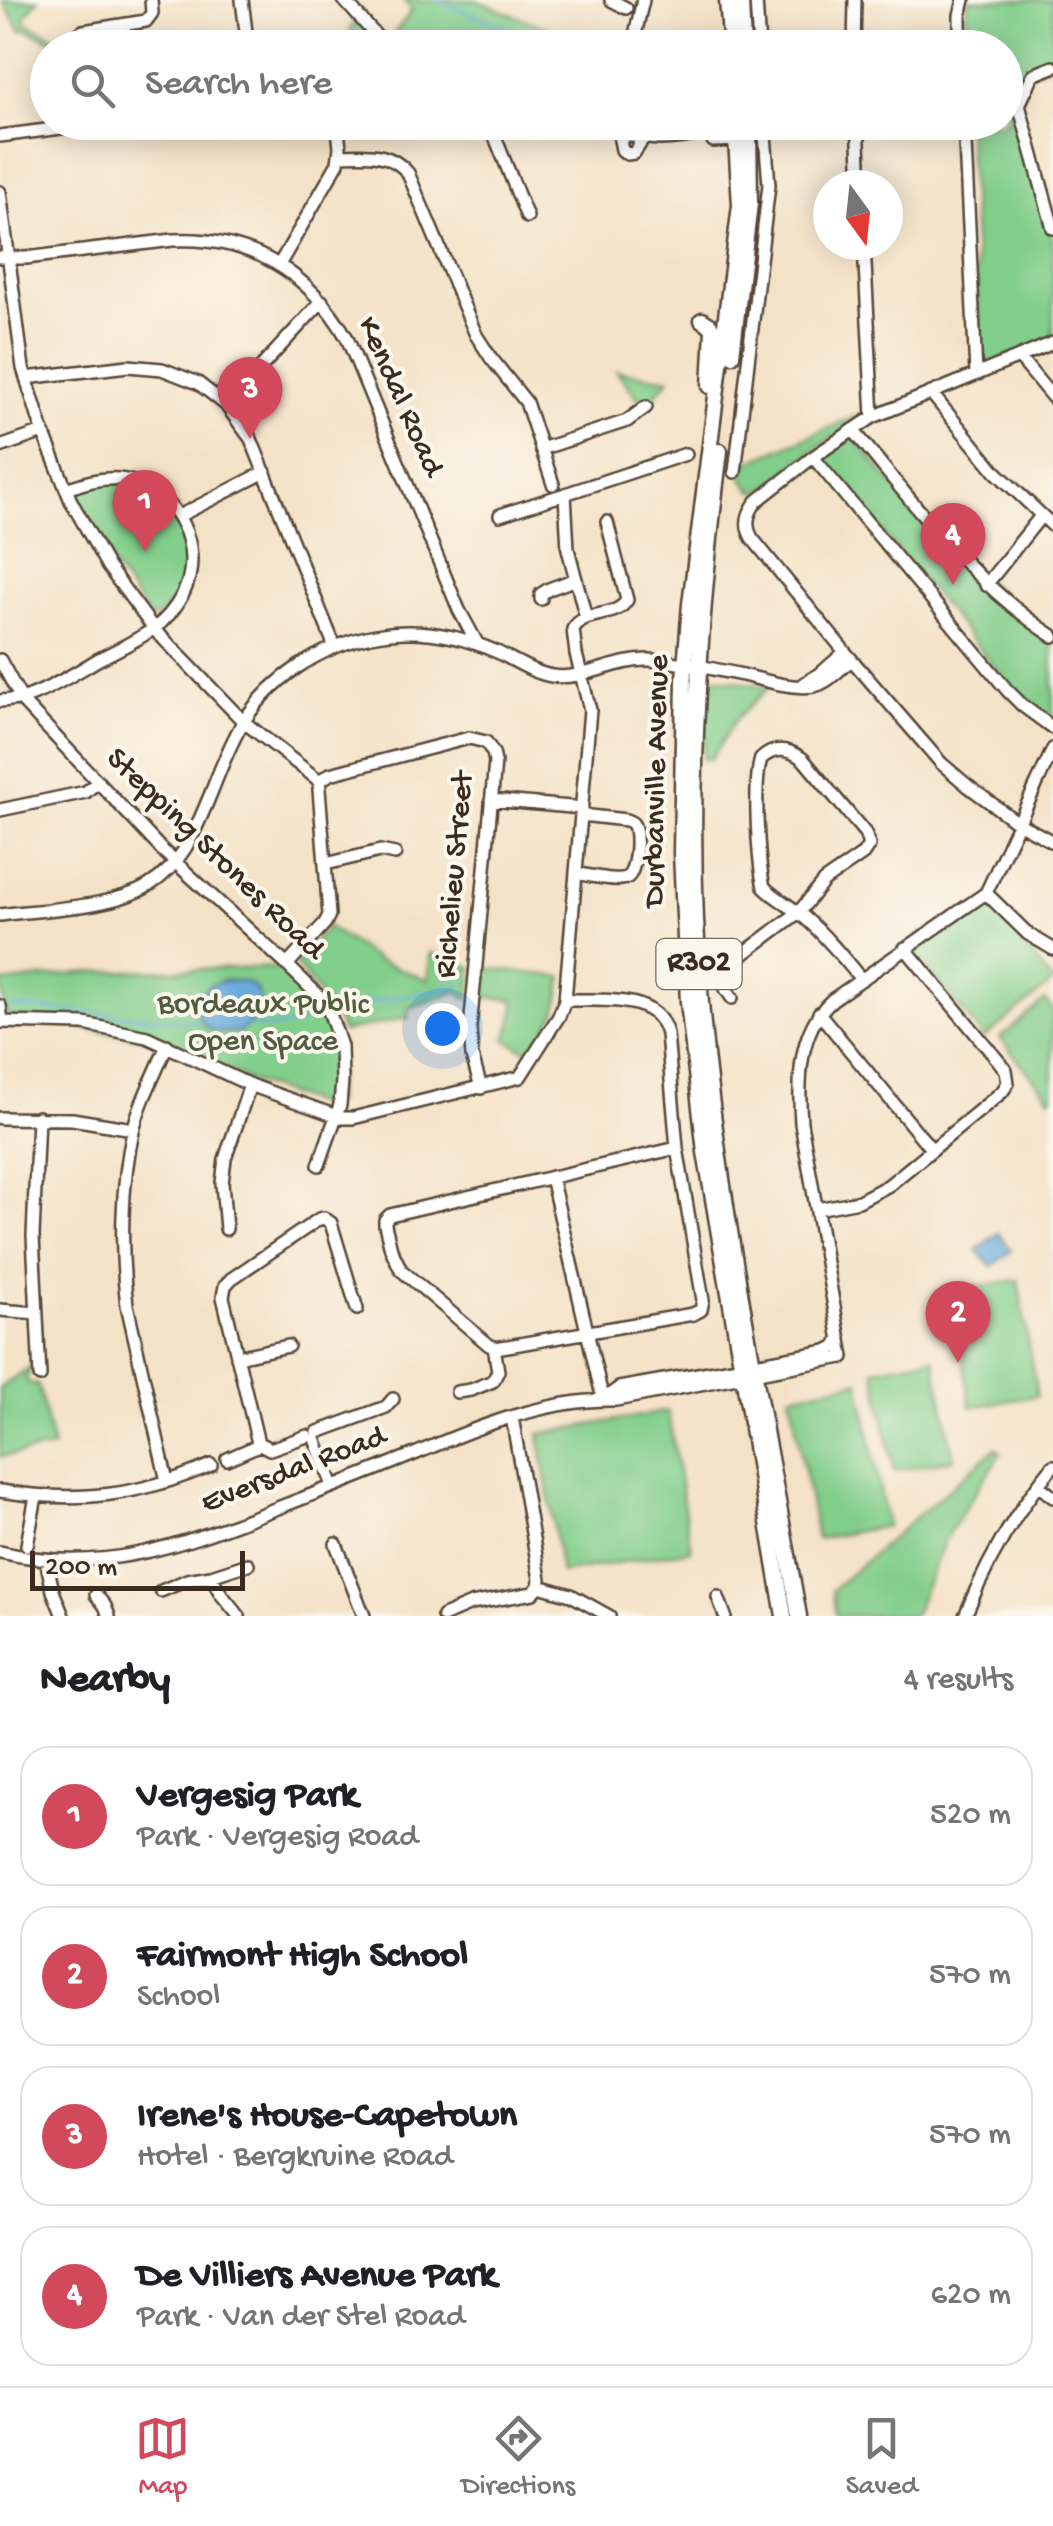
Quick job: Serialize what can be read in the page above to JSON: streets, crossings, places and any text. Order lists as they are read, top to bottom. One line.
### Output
{"streets":{"main road":["Durbanville Avenue","R302"],"street":["Kendal Road","Stepping Stones Road","Richelieu Street","Eversdal Road"]},"crossings":[["Durbanville Avenue","Eversdal Road"]],"parks":["Bordeaux Public Open Space"],"scale_bar":"200 m","north":"bottom","page":{"search":"Search here","pins":["3","1","4","2"],"scale":"200 m","heading":["Nearby","4 results"],"list":[{"mark":"1","name":"Vergesig Park","note":"Park · Vergesig Road","value":"520 m"},{"mark":"2","name":"Fairmont High School","note":"School","value":"570 m"},{"mark":"3","name":"Irene's House-Capetown","note":"Hotel · Bergkruine Road","value":"570 m"},{"mark":"4","name":"De Villiers Avenue Park","note":"Park · Van der Stel Road","value":"620 m"}],"nav":["Map","Directions","Saved"]}}
